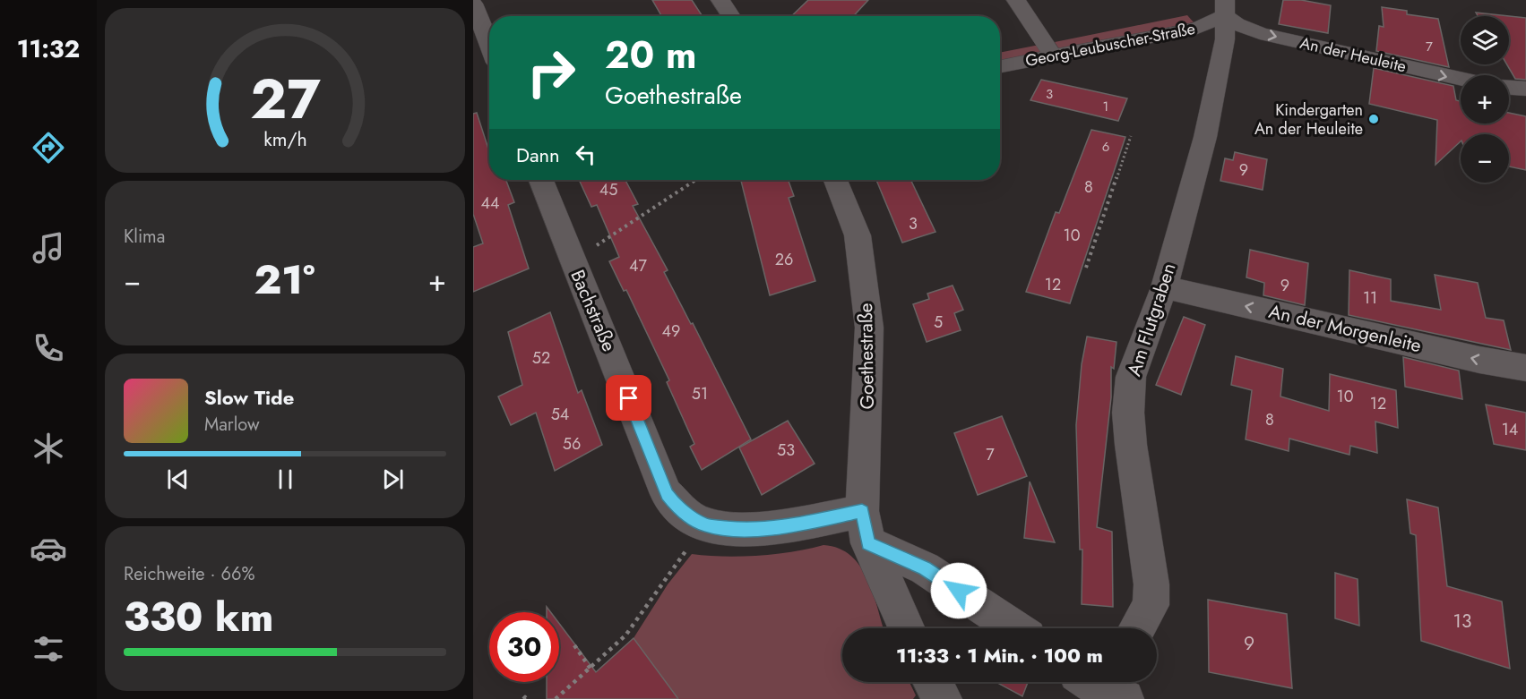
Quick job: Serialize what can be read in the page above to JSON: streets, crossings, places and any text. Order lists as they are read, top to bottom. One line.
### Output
{"streets":{"street":["Georg-Leubuscher-Straße","An der Heuleite","Bachstraße","Am Flutgraben","An der Morgenleite","Goethestraße"]},"crossings":[["Georg-Leubuscher-Straße","An der Heuleite"],["Georg-Leubuscher-Straße","Am Flutgraben"],["An der Heuleite","Am Flutgraben"],["Bachstraße","Goethestraße"],["Am Flutgraben","An der Morgenleite"]],"one_way":["An der Heuleite","An der Morgenleite"],"places":["Kindergarten An der Heuleite"],"house_numbers":["7","3","1","6","9","8","45","44","3","10","26","47","12","9","11","5","49","52","51","10","12","54","8","14","56","53","7","13","9"],"page":{"tabs":"11:32","map_buttons":["+","−"],"turn":["20 m","Goethestraße"],"then":"Dann","tile":["Klima",["Reichweite · 66%","330 km"]],"heat":["−","21°","+"],"song":["Slow Tide","Marlow"],"limit":"30","trip":"11:33 · 1 Min. · 100 m","gauge":["27","km/h"]}}
